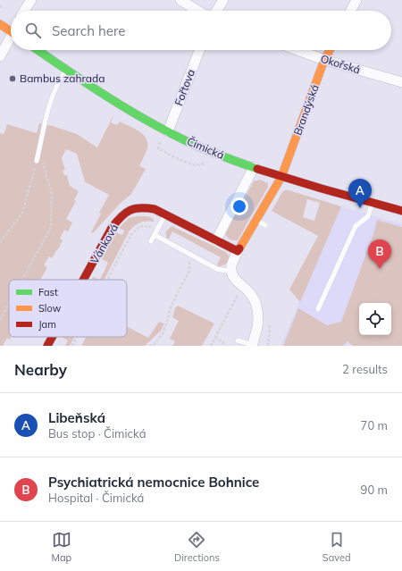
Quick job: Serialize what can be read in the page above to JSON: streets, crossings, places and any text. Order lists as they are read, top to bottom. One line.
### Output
{"streets":{"street":["Okořská","Fořtova","Brandýská","Čimická","Vánková"]},"crossings":[["Okořská","Brandýská"],["Fořtova","Čimická"],["Brandýská","Čimická"]],"places":["Bambus zahrada"],"legend":["Fast","Slow","Jam"],"page":{"search":"Search here","pins":["A","B"],"heading":["Nearby","2 results"],"list":[{"mark":"A","name":"Libeňská","note":"Bus stop · Čimická","value":"70 m"},{"mark":"B","name":"Psychiatrická nemocnice Bohnice","note":"Hospital · Čimická","value":"90 m"}],"nav":["Map","Directions","Saved"]}}
